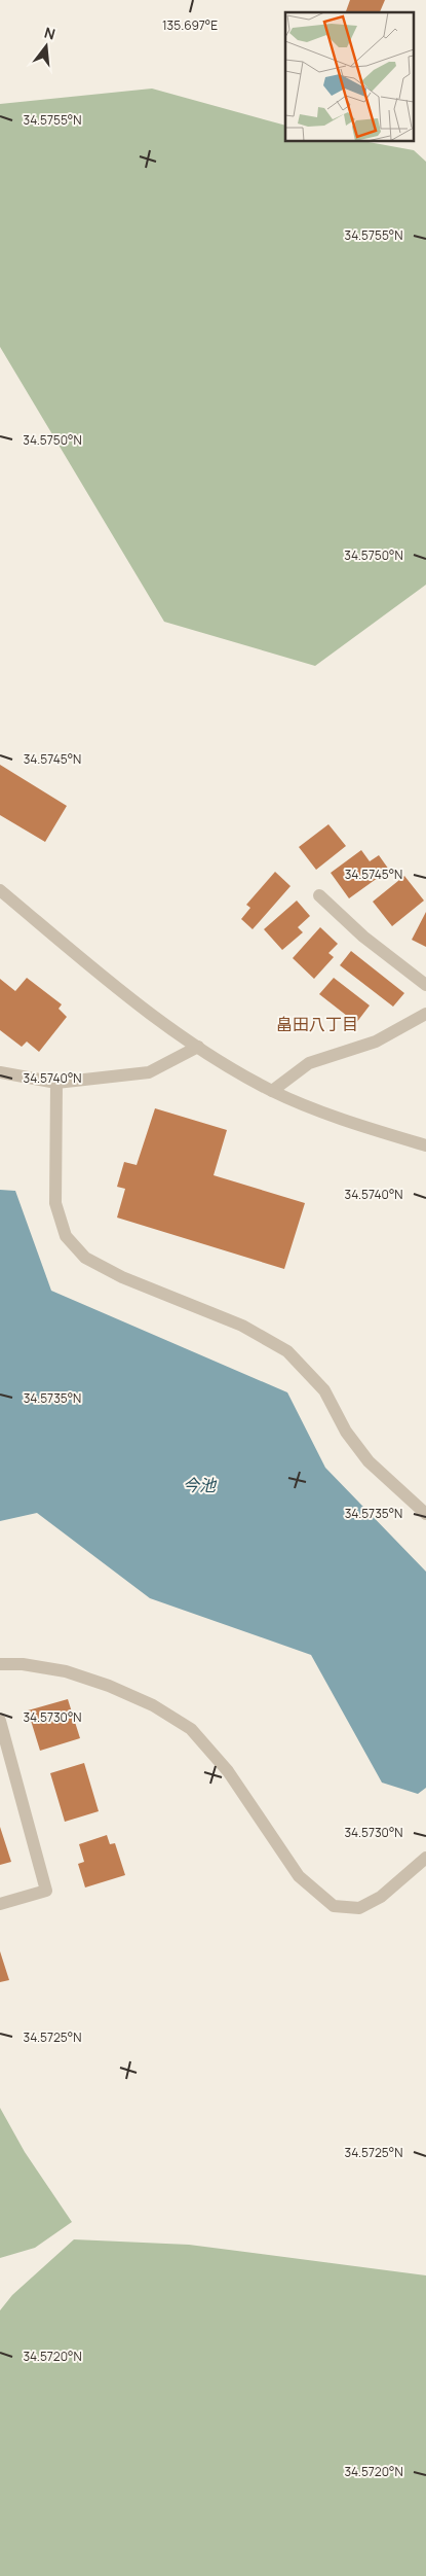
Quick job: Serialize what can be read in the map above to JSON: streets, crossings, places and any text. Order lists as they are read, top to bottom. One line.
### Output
{"districts":["畠田八丁目"],"water":["今池"],"north":"top","coordinates":["135.697°E","34.5755°N","34.5750°N","34.5745°N","34.5740°N","34.5735°N","34.5730°N","34.5725°N","34.5720°N"]}
